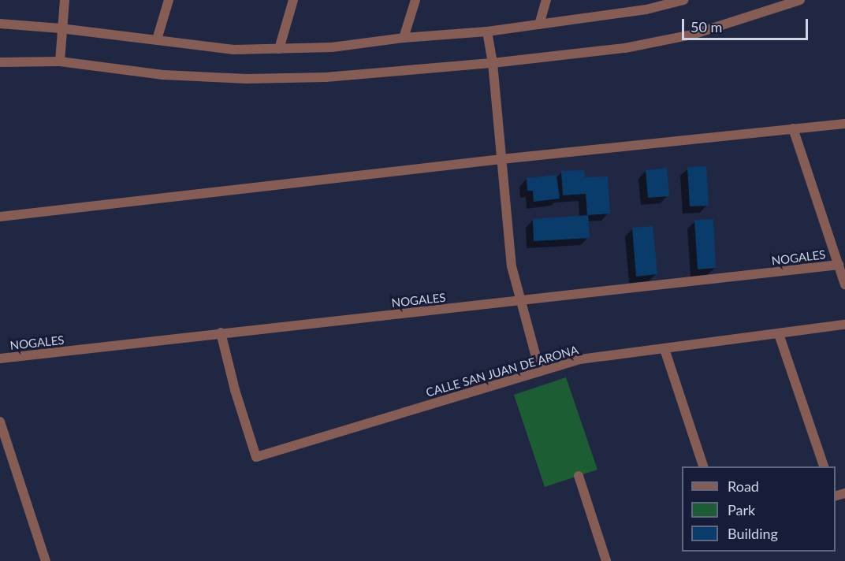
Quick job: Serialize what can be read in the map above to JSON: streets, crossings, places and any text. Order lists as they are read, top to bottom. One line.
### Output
{"streets":{"street":["NOGALES","CALLE SAN JUAN DE ARONA"]},"crossings":[["NOGALES","CALLE SAN JUAN DE ARONA"]],"legend":["Road","Park","Building"],"scale_bar":"50 m"}
